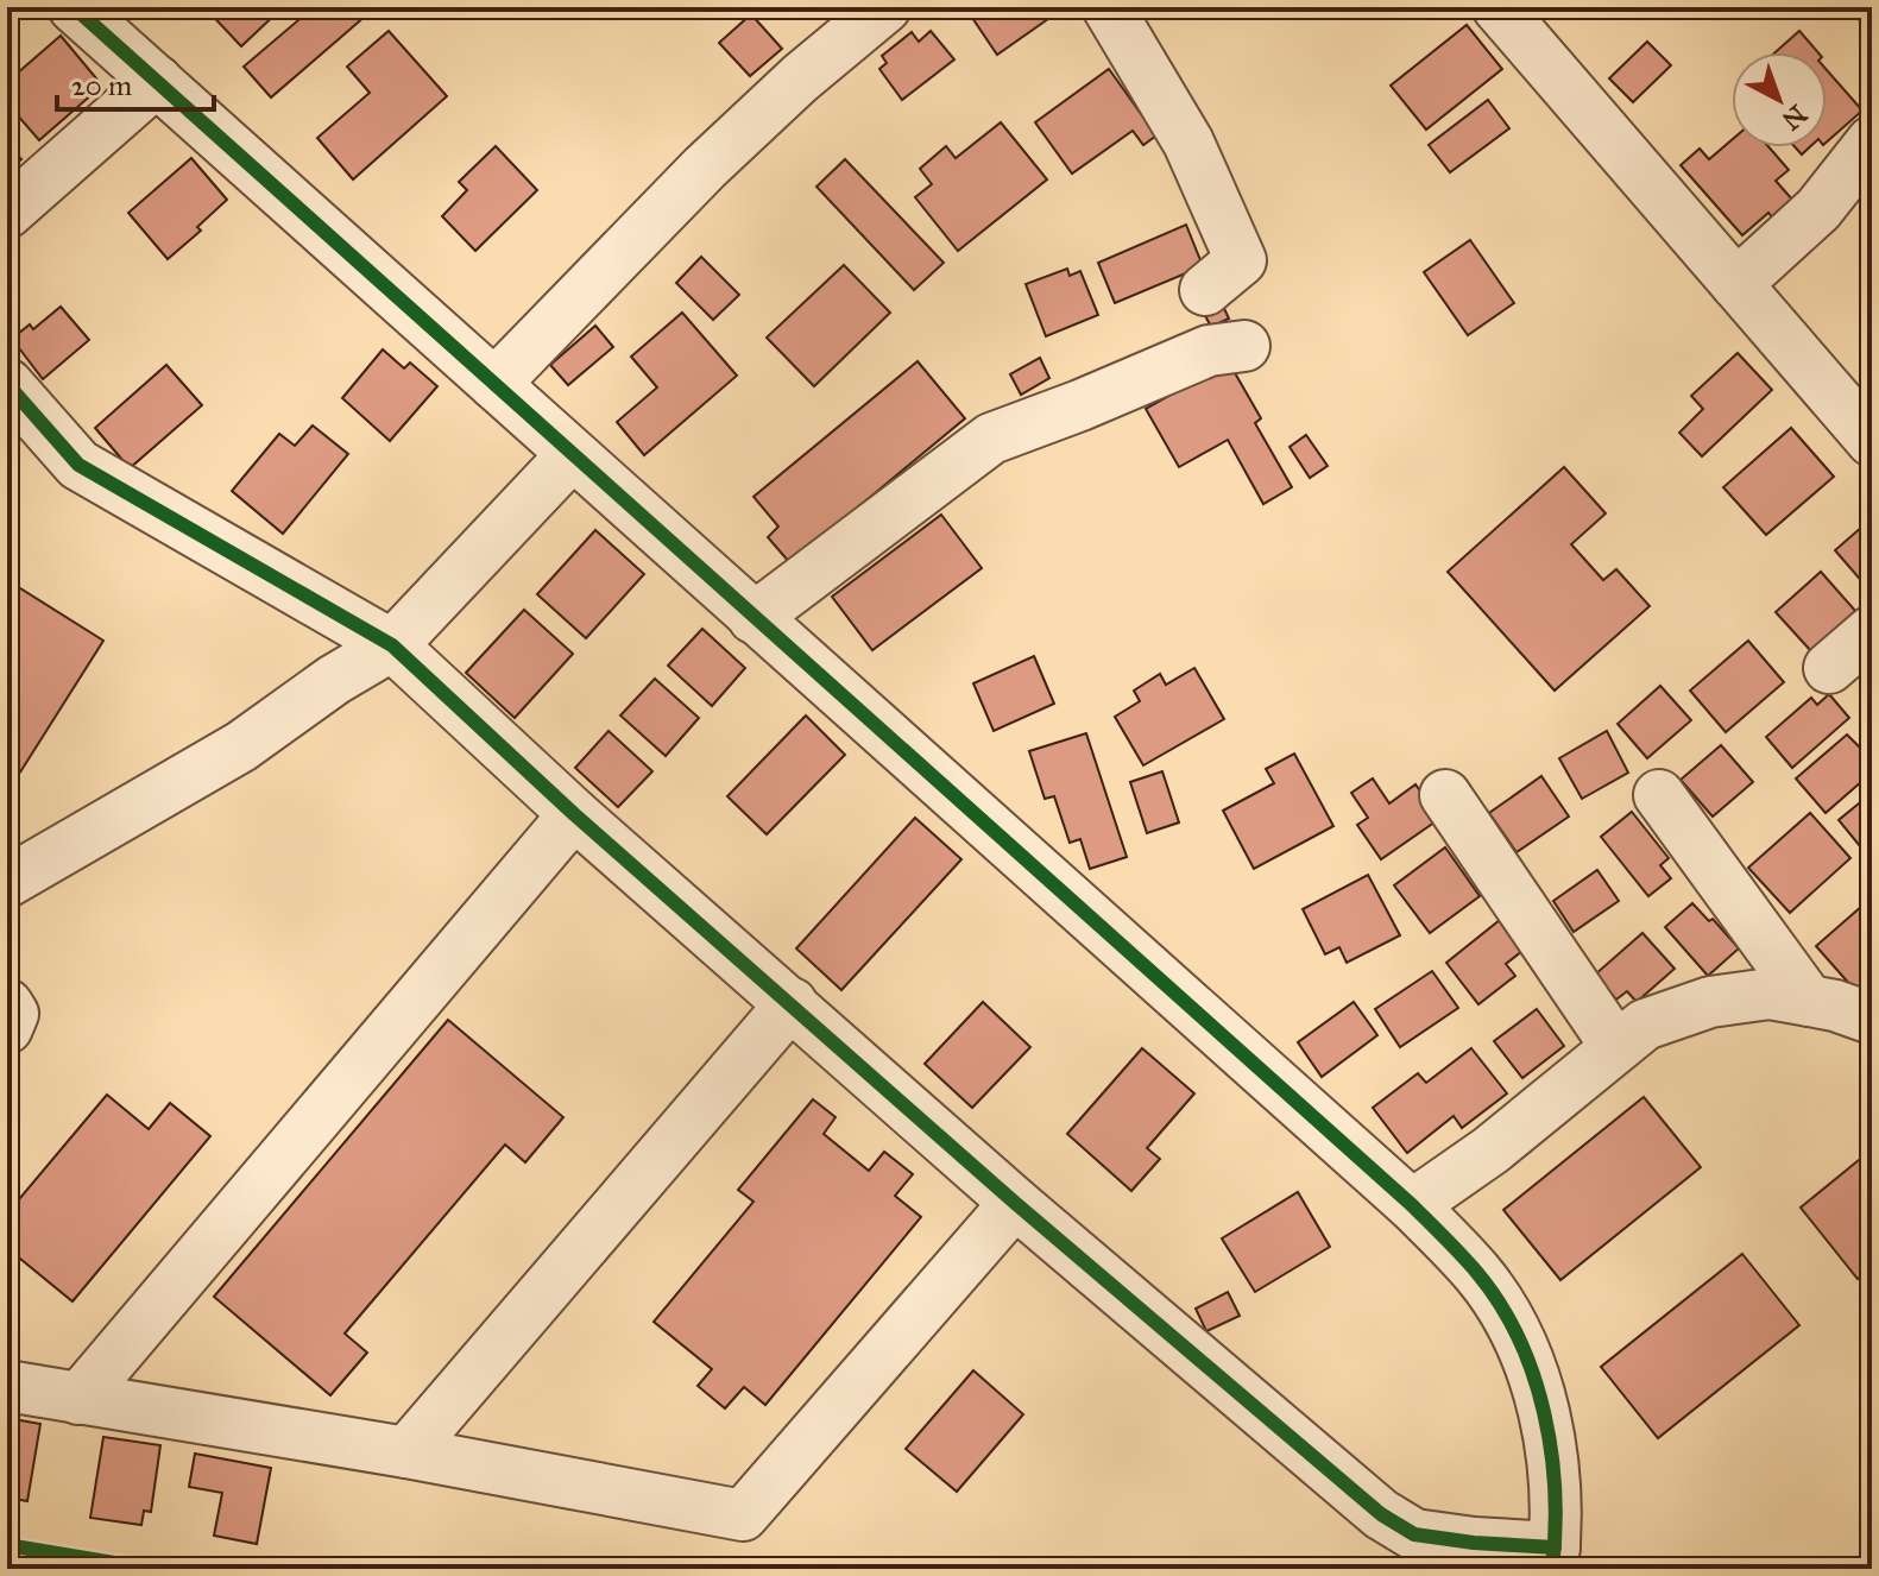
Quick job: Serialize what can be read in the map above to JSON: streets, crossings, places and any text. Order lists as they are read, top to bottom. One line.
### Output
{"scale_bar":"20 m","north":"bottom right"}
